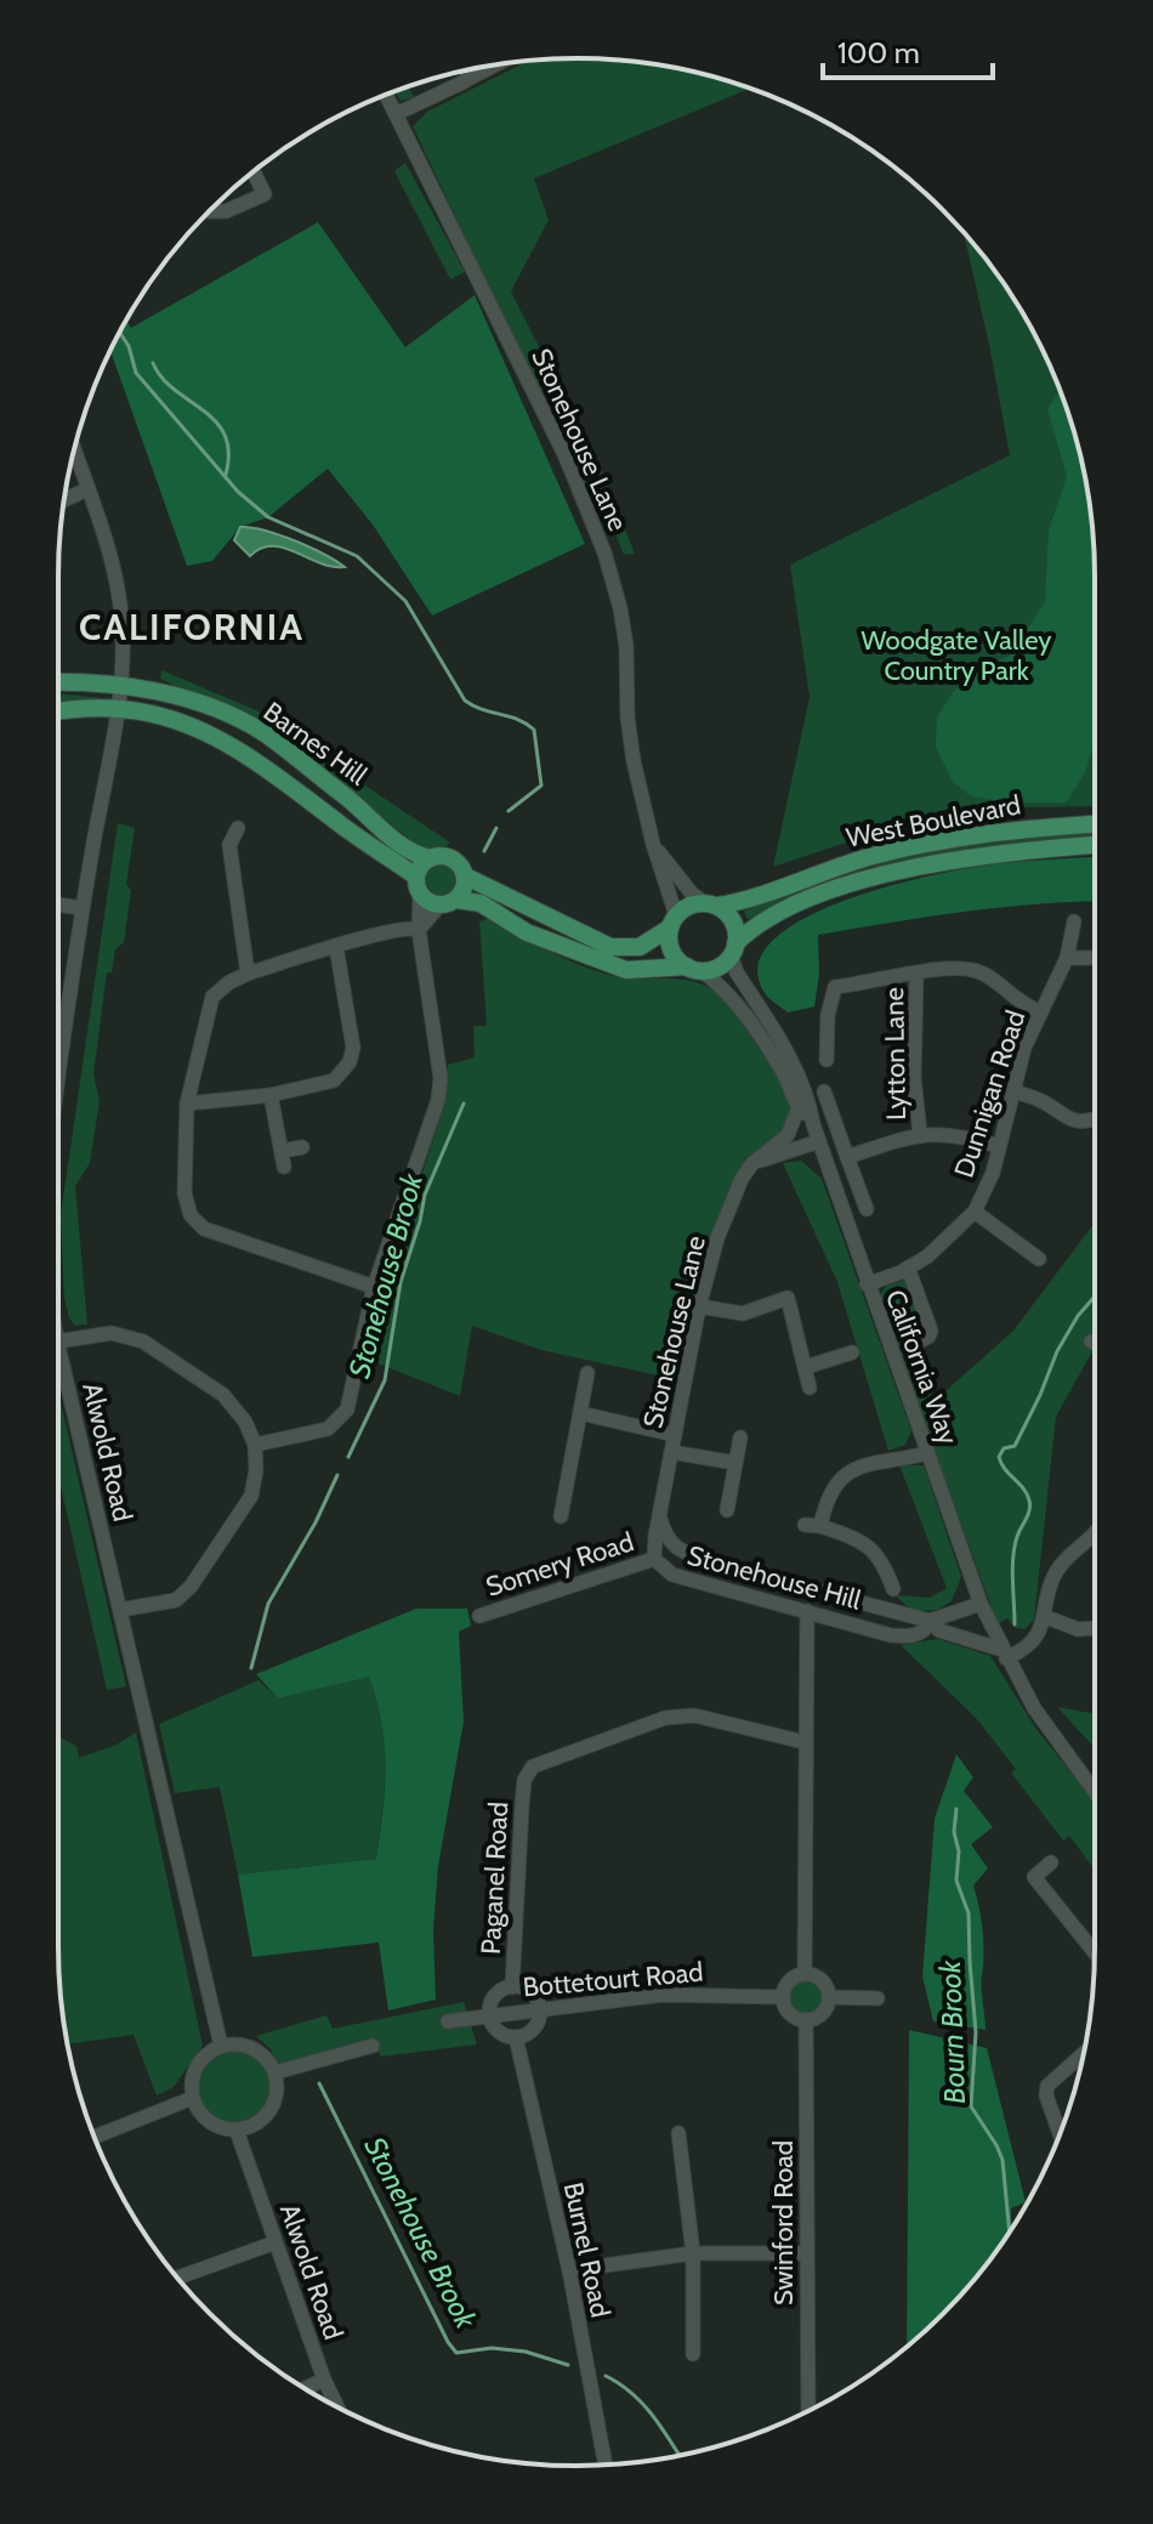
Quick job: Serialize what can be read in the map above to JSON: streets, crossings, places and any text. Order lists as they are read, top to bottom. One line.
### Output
{"streets":{"main road":["Barnes Hill","West Boulevard"],"street":["Stonehouse Lane","Lytton Lane","Dunnigan Road","California Way","Alwold Road","Somery Road","Stonehouse Hill","Paganel Road","Bottetourt Road","Swinford Road","Burnel Road"]},"crossings":[["Stonehouse Lane","West Boulevard"],["Stonehouse Lane","California Way"],["Stonehouse Lane","Stonehouse Hill"],["Barnes Hill","Alwold Road"],["West Boulevard","California Way"],["Dunnigan Road","California Way"],["California Way","Stonehouse Hill"],["Somery Road","Stonehouse Hill"],["Paganel Road","Bottetourt Road"],["Bottetourt Road","Swinford Road"]],"districts":["CALIFORNIA"],"water":["Stonehouse Brook","Bourn Brook"],"parks":["Woodgate Valley Country Park"],"scale_bar":"100 m"}
